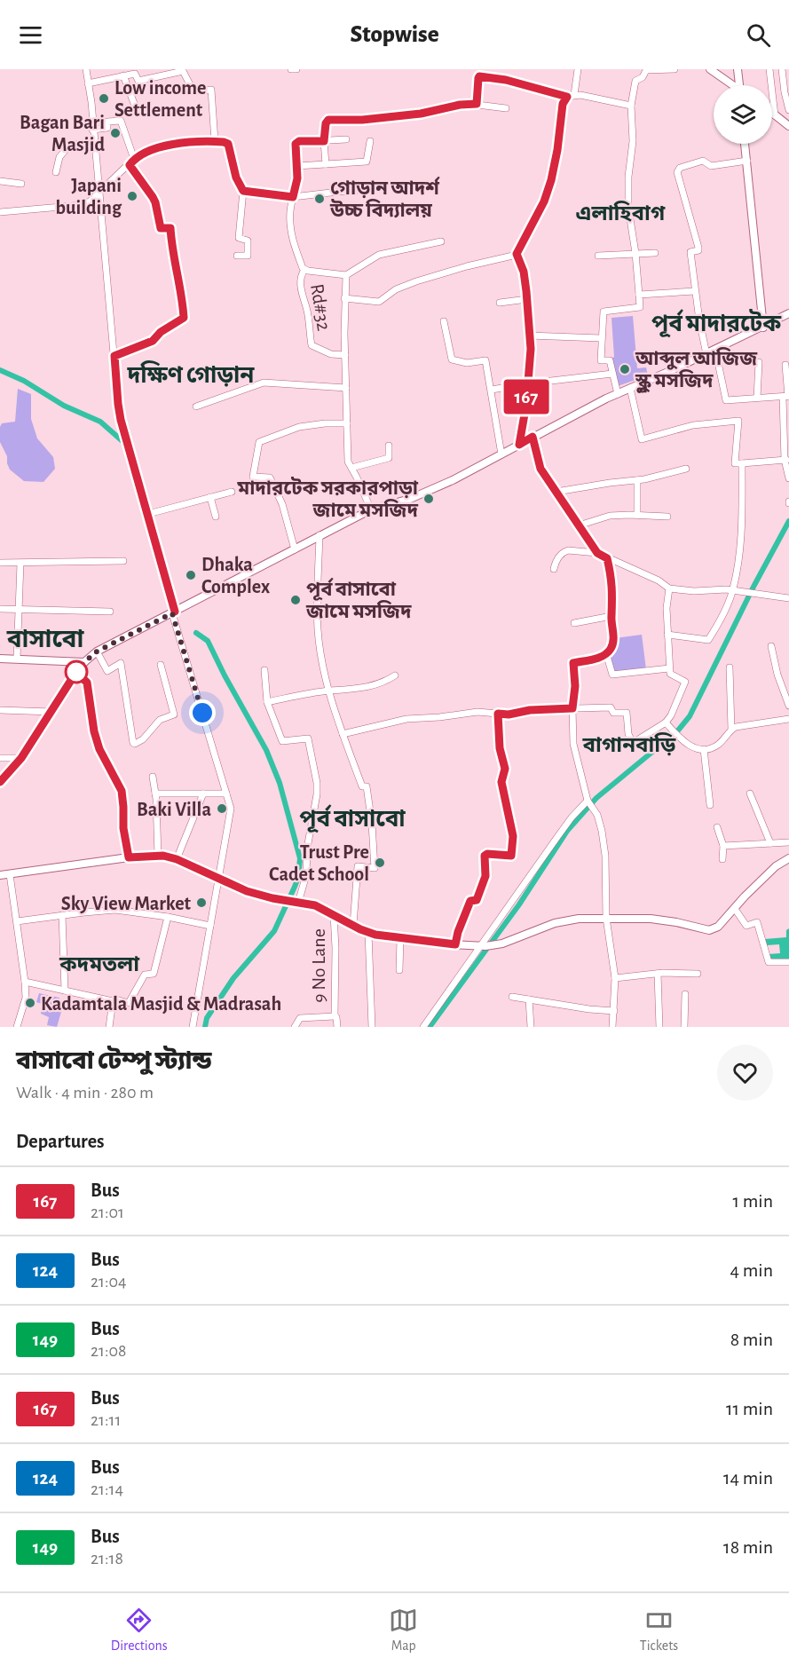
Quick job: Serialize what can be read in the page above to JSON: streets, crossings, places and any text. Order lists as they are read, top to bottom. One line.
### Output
{"streets":{"street":["Rd#32","9 No Lane"]},"districts":["এলাহিবাগ","পূর্ব মাদারটেক","দক্ষিণ গোড়ান","বাসাবো","বাগানবাড়ি","পূর্ব বাসাবো","কদমতলা"],"places":["Low income Settlement","Bagan Bari Masjid","Japani building","গোড়ান আদর্শ উচ্চ বিদ্যালয়","আব্দুল আজিজ স্কুল মসজিদ","মাদারটেক সরকারপাড়া জামে মসজিদ","Dhaka Complex","পূর্ব বাসাবো জামে মসজিদ","Baki Villa","Trust Pre Cadet School","Sky View Market","Kadamtala Masjid & Madrasah"],"lines":["bus line 167"],"page":{"header":"Stopwise","on_map":"167","heading":[["বাসাবো টেম্পু স্ট্যান্ড","Walk · 4 min · 280 m"],"Departures"],"list":[{"mark":"167","name":"Bus","note":"21:01","value":"1 min"},{"mark":"124","name":"Bus","note":"21:04","value":"4 min"},{"mark":"149","name":"Bus","note":"21:08","value":"8 min"},{"mark":"167","name":"Bus","note":"21:11","value":"11 min"},{"mark":"124","name":"Bus","note":"21:14","value":"14 min"},{"mark":"149","name":"Bus","note":"21:18","value":"18 min"}],"tabs":["Directions","Map","Tickets"]}}
